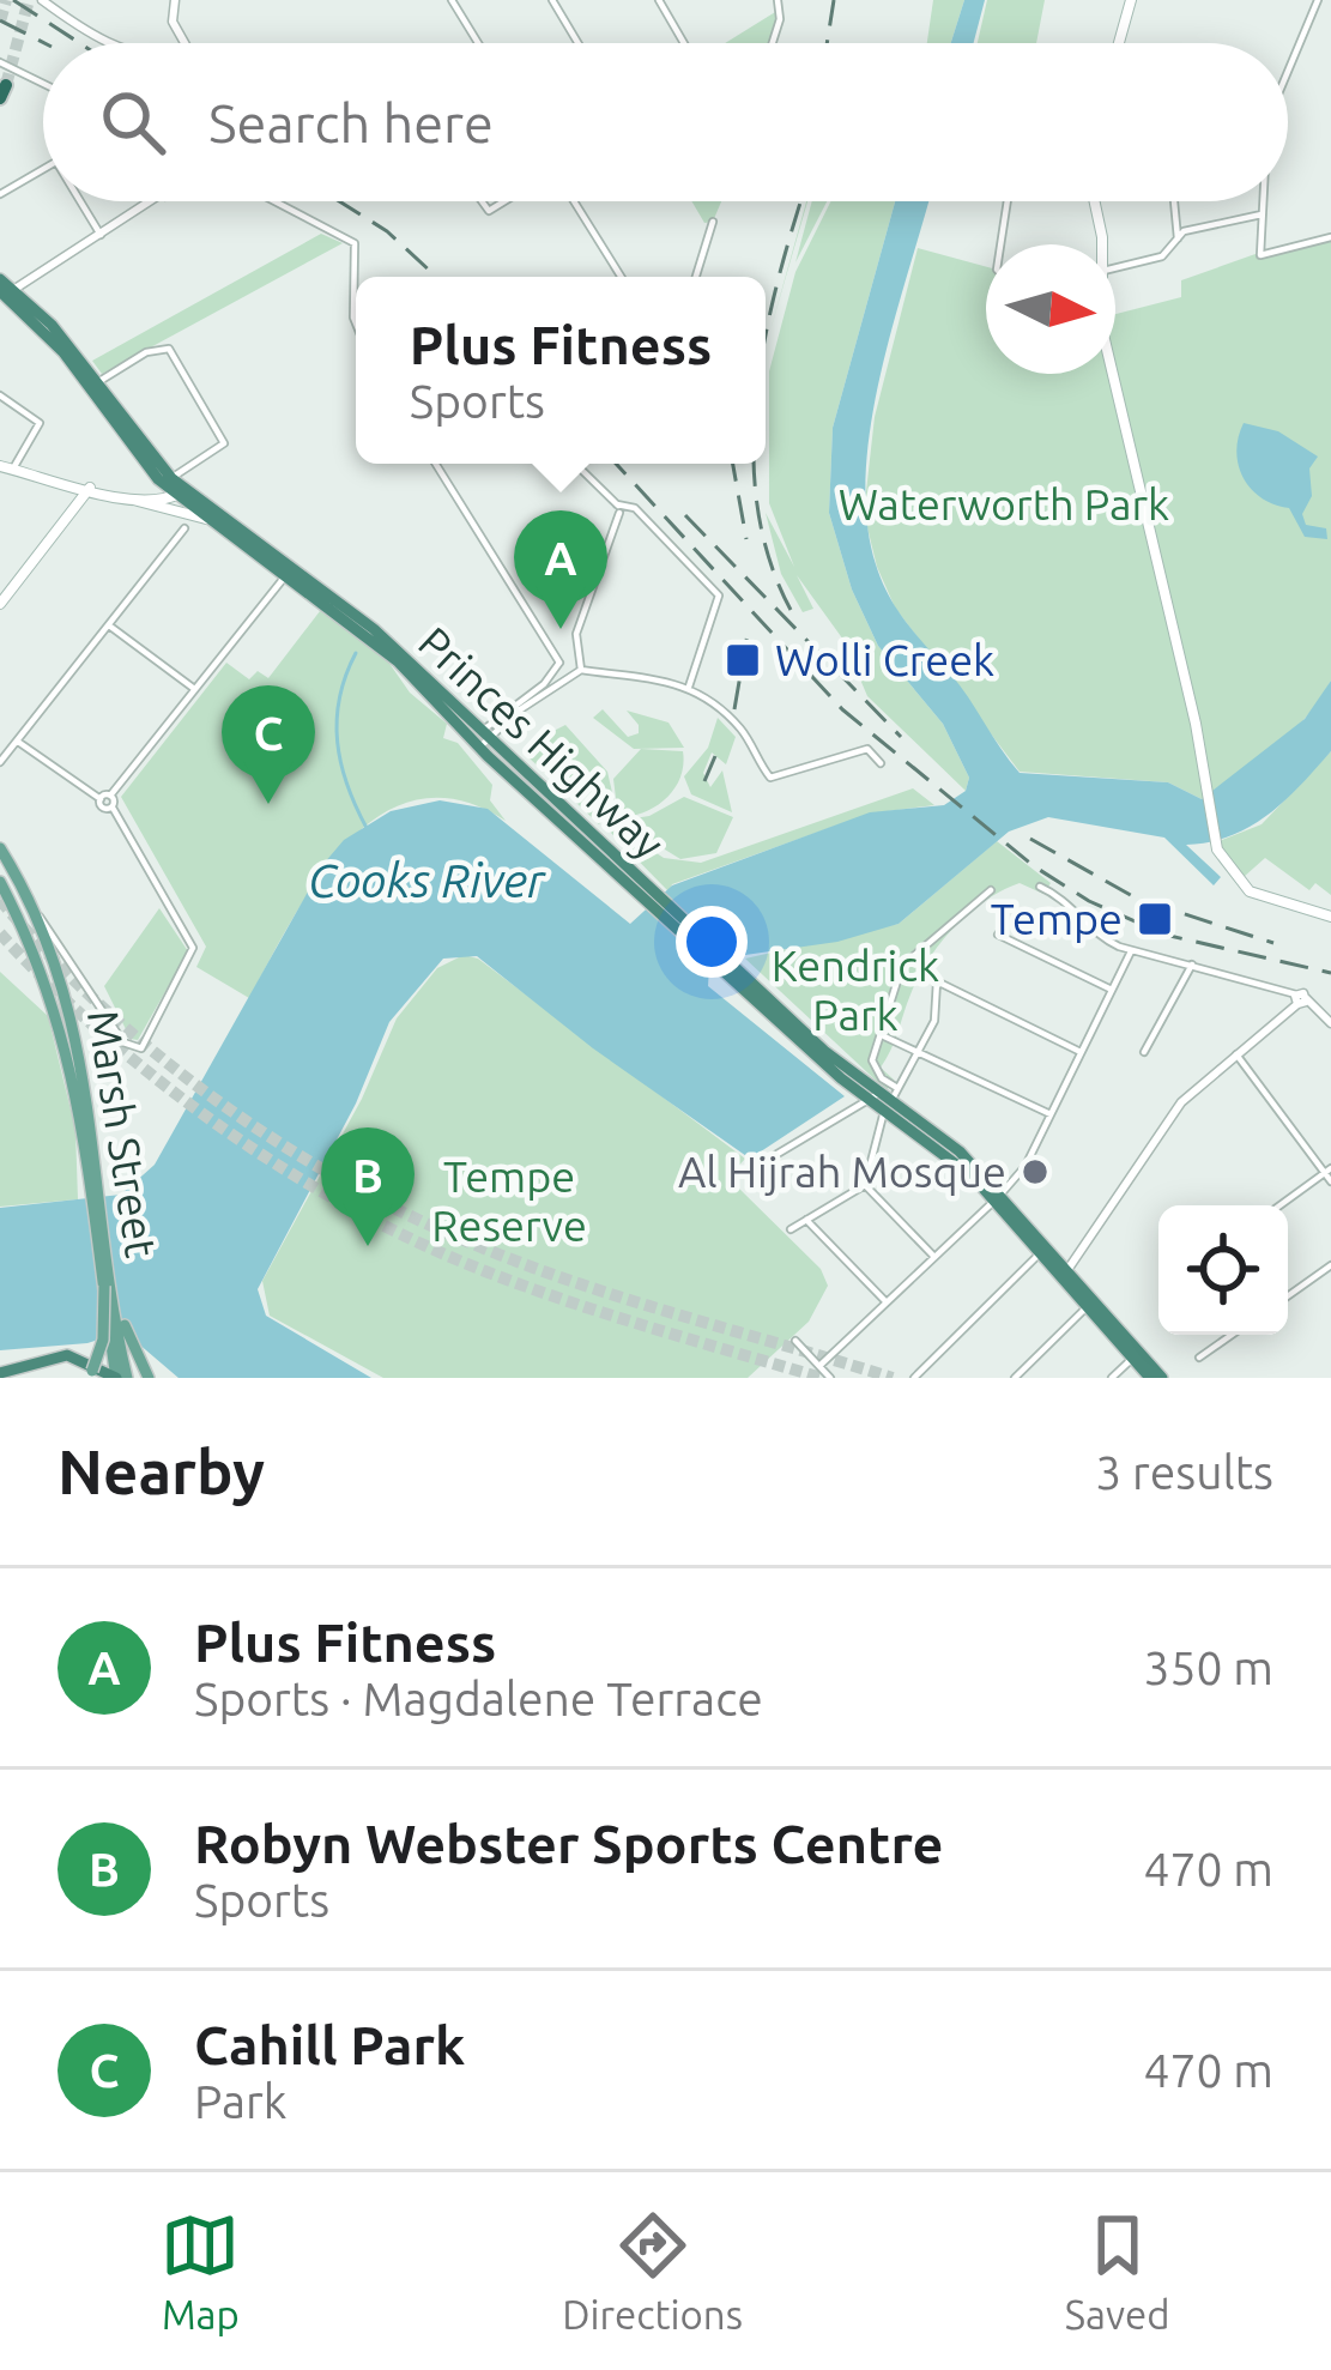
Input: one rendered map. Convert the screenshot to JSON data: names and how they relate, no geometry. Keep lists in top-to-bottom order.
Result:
{
  "streets": {
    "highway": ["Princes Highway"],
    "main road": ["Marsh Street"]
  },
  "water": ["Cooks River"],
  "parks": ["Waterworth Park", "Kendrick Park", "Tempe Reserve"],
  "places": {
    "transit": ["Wolli Creek", "Tempe"],
    "other": ["Al Hijrah Mosque"]
  },
  "north": "right",
  "page": {
    "search": "Search here",
    "popup": ["Plus Fitness", "Sports"],
    "pins": ["A", "C", "B"],
    "heading": ["Nearby", "3 results"],
    "list": [
      {
        "mark": "A",
        "name": "Plus Fitness",
        "note": "Sports · Magdalene Terrace",
        "value": "350 m"
      },
      {
        "mark": "B",
        "name": "Robyn Webster Sports Centre",
        "note": "Sports",
        "value": "470 m"
      },
      {
        "mark": "C",
        "name": "Cahill Park",
        "note": "Park",
        "value": "470 m"
      }
    ],
    "nav": ["Map", "Directions", "Saved"]
  }
}
